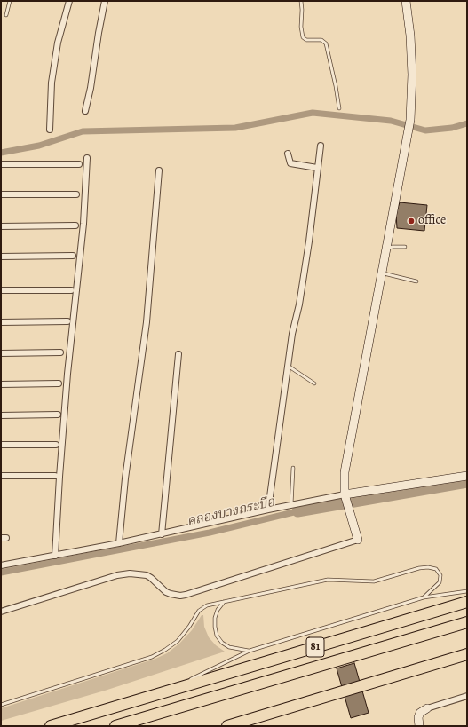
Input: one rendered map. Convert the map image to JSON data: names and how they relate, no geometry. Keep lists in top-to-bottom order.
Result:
{
  "streets": {
    "highway": ["81"]
  },
  "water": ["คลองบางกระบือ"],
  "places": ["office"]
}
